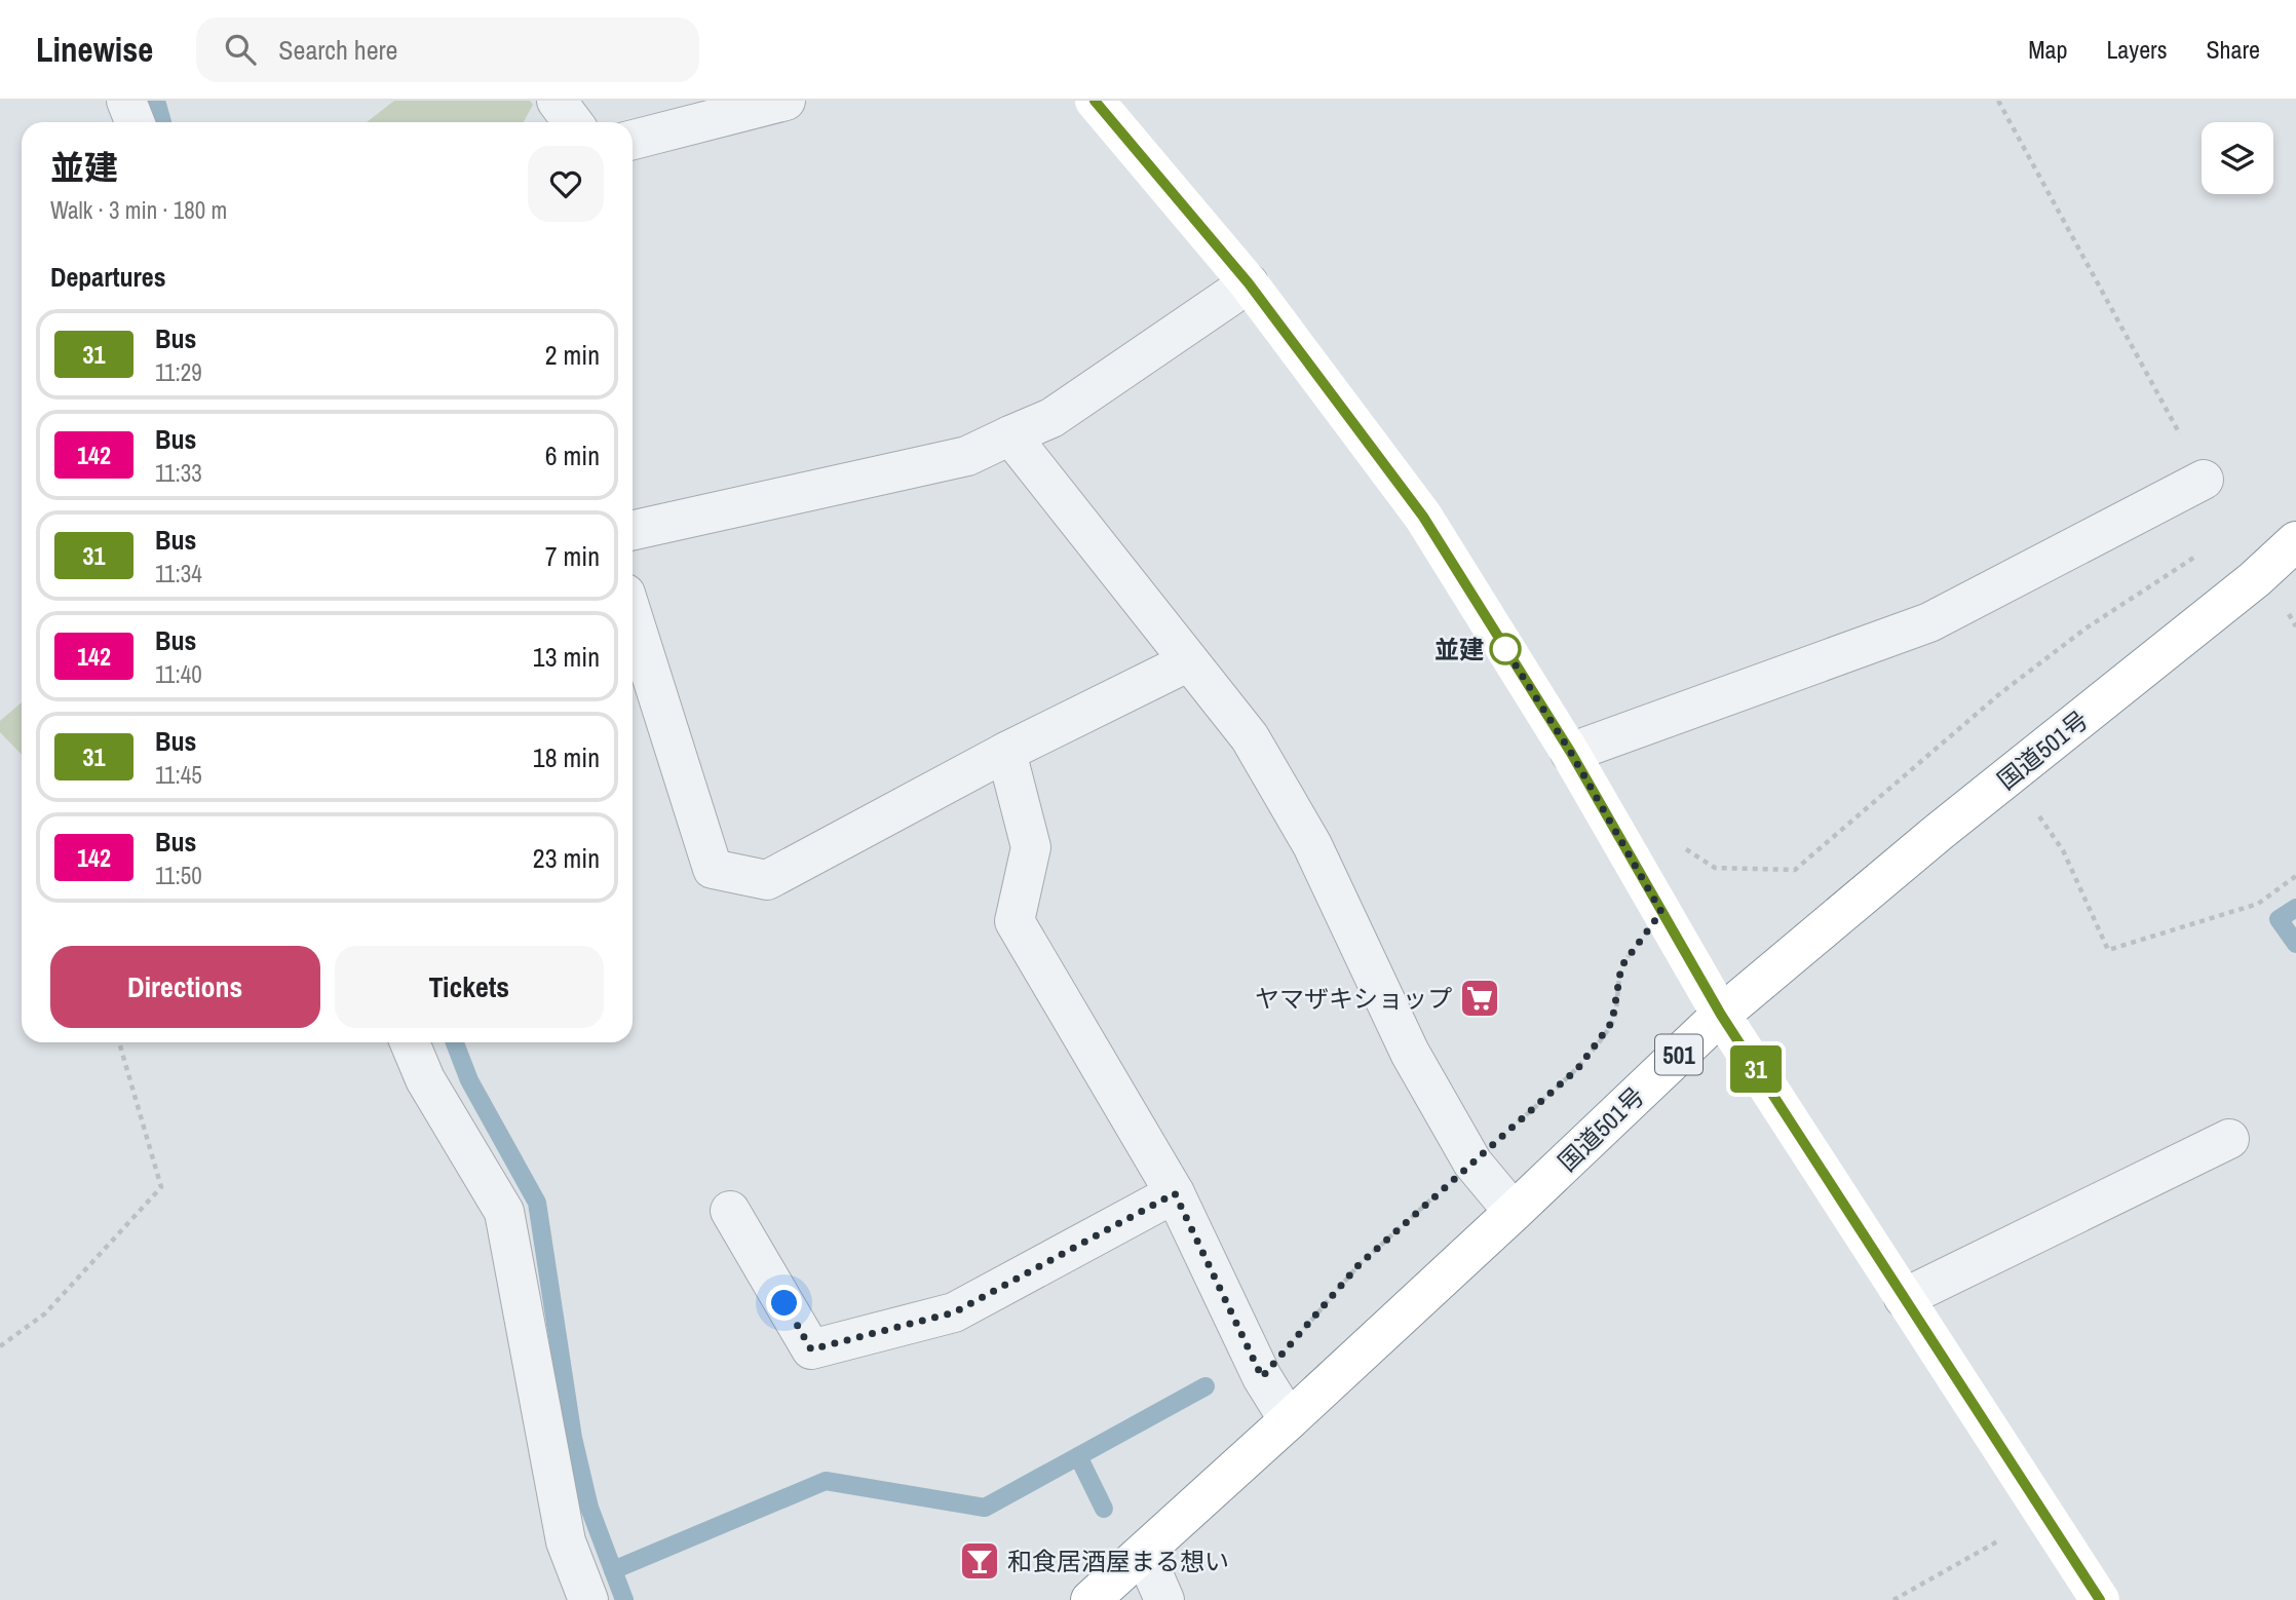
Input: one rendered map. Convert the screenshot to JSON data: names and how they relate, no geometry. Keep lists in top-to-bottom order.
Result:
{
  "streets": {
    "main road": ["国道501号", "501"]
  },
  "places": {
    "other": ["並建"],
    "supermarket": ["ヤマザキショップ"],
    "bar": ["和食居酒屋まる想い"]
  },
  "lines": ["bus line 31"],
  "page": {
    "header": "Linewise",
    "search": "Search here",
    "nav": ["Map", "Layers", "Share"],
    "on_map": "31",
    "heading": [
      ["並建", "Walk · 3 min · 180 m"],
      "Departures"
    ],
    "list": [
      {
        "mark": "31",
        "name": "Bus",
        "note": "11:29",
        "value": "2 min"
      },
      {
        "mark": "142",
        "name": "Bus",
        "note": "11:33",
        "value": "6 min"
      },
      {
        "mark": "31",
        "name": "Bus",
        "note": "11:34",
        "value": "7 min"
      },
      {
        "mark": "142",
        "name": "Bus",
        "note": "11:40",
        "value": "13 min"
      },
      {
        "mark": "31",
        "name": "Bus",
        "note": "11:45",
        "value": "18 min"
      },
      {
        "mark": "142",
        "name": "Bus",
        "note": "11:50",
        "value": "23 min"
      }
    ],
    "buttons": ["Directions", "Tickets"]
  }
}
